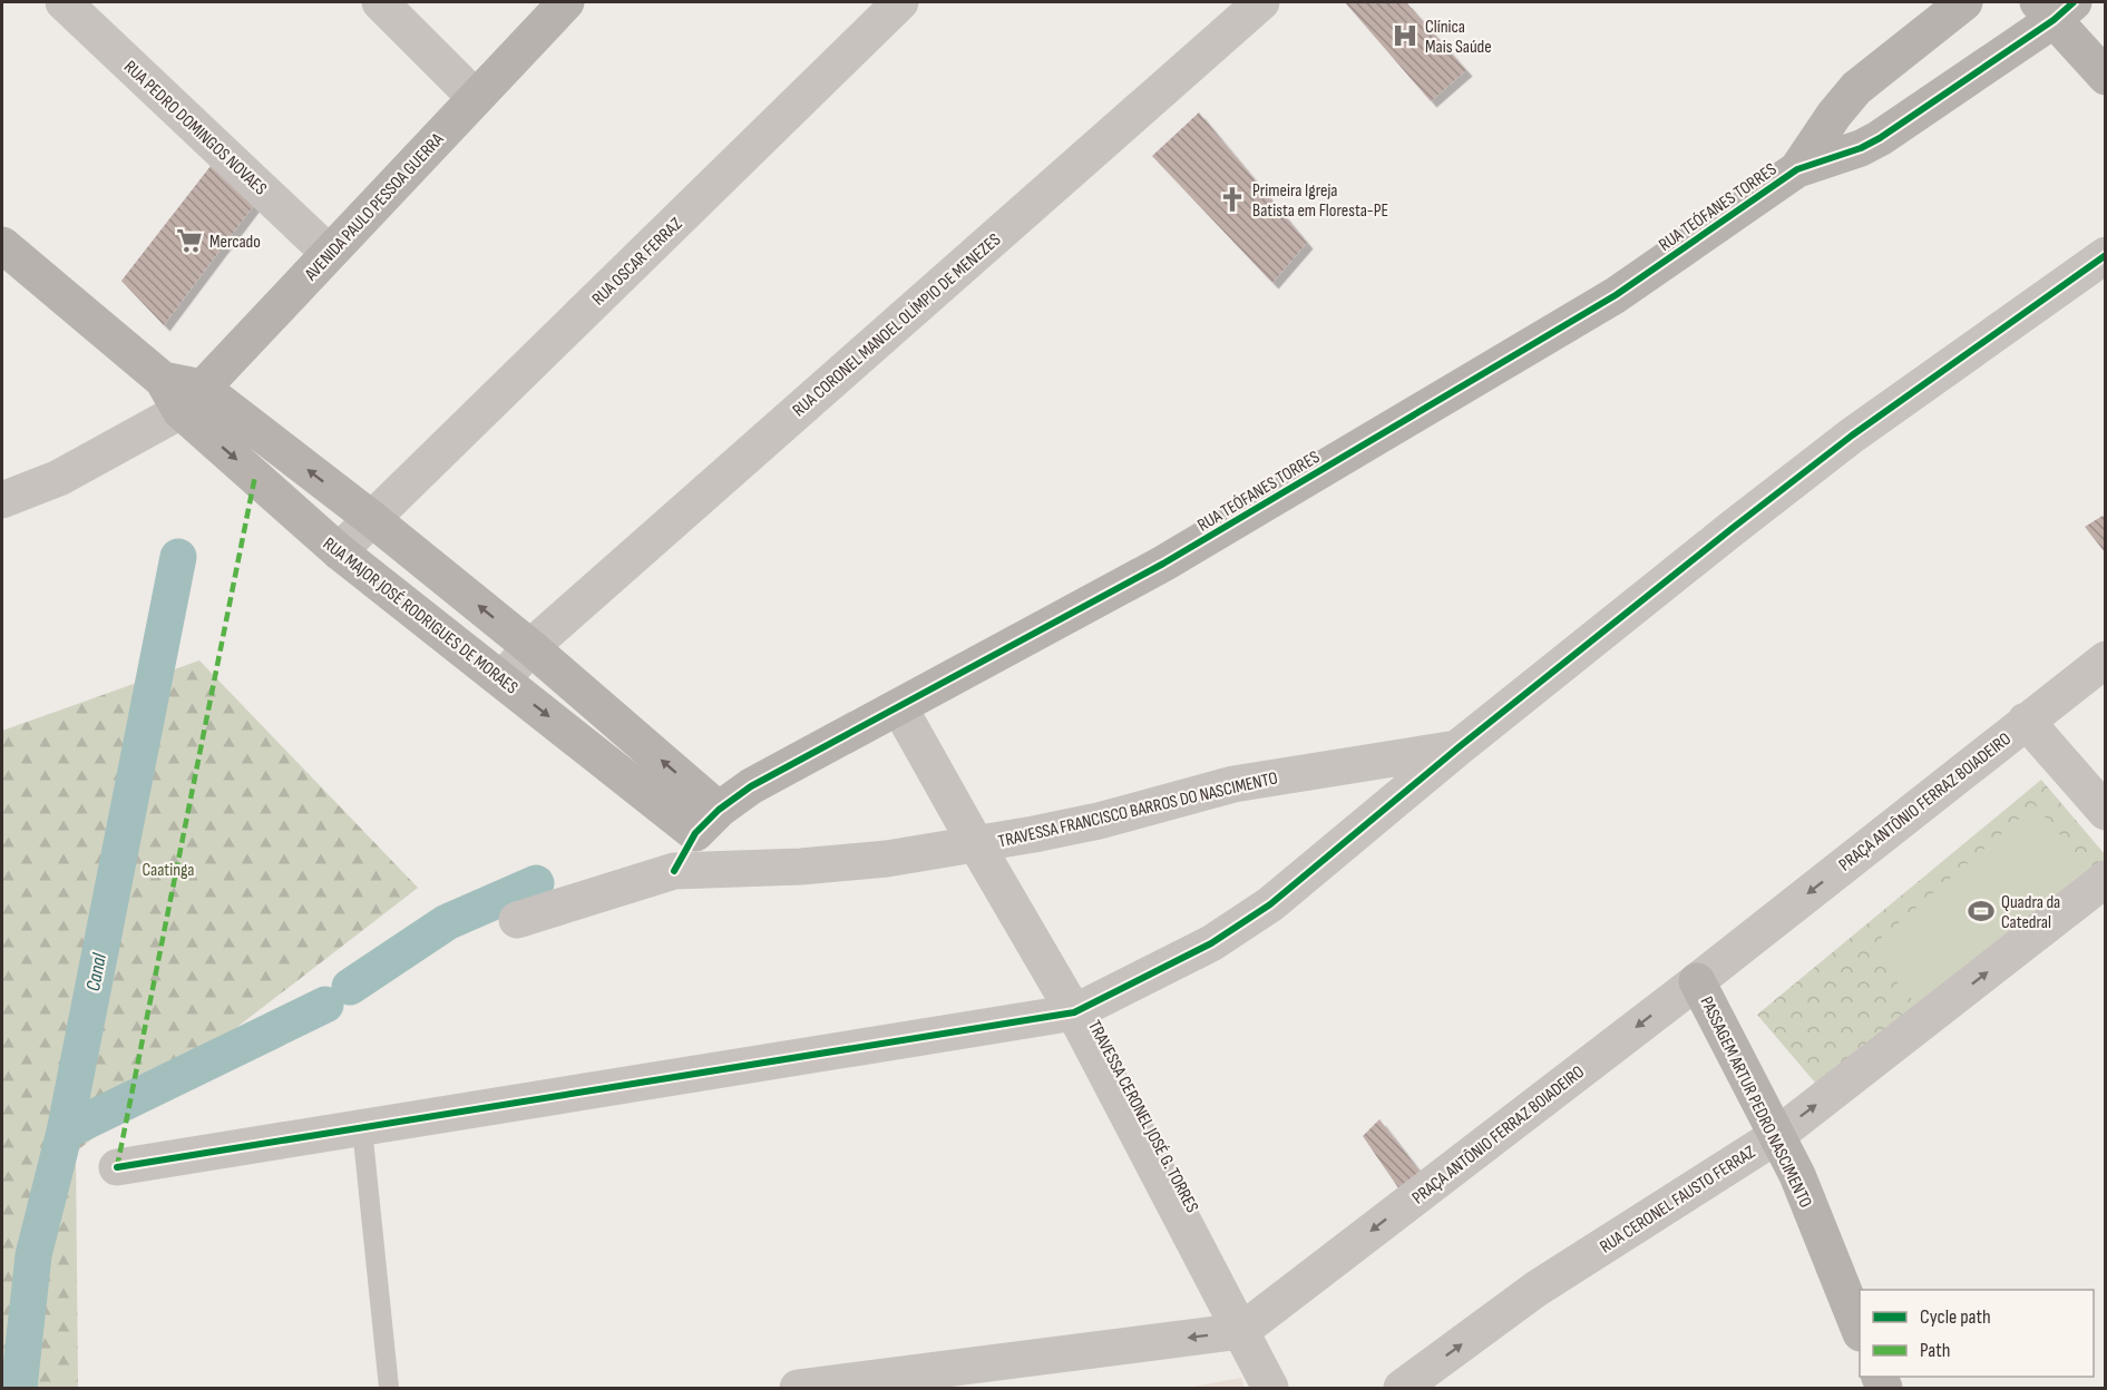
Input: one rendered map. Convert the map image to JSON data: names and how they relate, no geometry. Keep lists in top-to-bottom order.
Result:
{
  "streets": {
    "street": [
      "RUA PEDRO DOMINGOS NOVAES",
      "AVENIDA PAULO PESSOA GUERRA",
      "RUA TEÓFANES TORRES",
      "RUA OSCAR FERRAZ",
      "RUA CORONEL MANOEL OLÍMPIO DE MENEZES",
      "RUA MAJOR JOSÉ RODRIGUES DE MORAES",
      "PRAÇA ANTÔNIO FERRAZ BOIADEIRO",
      "TRAVESSA FRANCISCO BARROS DO NASCIMENTO",
      "PASSAGEM ARTUR PEDRO NASCIMENTO",
      "TRAVESSA CERONEL JOSÉ G. TORRES",
      "RUA CERONEL FAUSTO FERRAZ"
    ]
  },
  "crossings": [
    ["RUA PEDRO DOMINGOS NOVAES", "AVENIDA PAULO PESSOA GUERRA"],
    ["AVENIDA PAULO PESSOA GUERRA", "RUA MAJOR JOSÉ RODRIGUES DE MORAES"],
    ["RUA TEÓFANES TORRES", "RUA MAJOR JOSÉ RODRIGUES DE MORAES"],
    ["RUA TEÓFANES TORRES", "TRAVESSA CERONEL JOSÉ G. TORRES"],
    ["RUA OSCAR FERRAZ", "RUA MAJOR JOSÉ RODRIGUES DE MORAES"],
    ["RUA CORONEL MANOEL OLÍMPIO DE MENEZES", "RUA MAJOR JOSÉ RODRIGUES DE MORAES"],
    ["PRAÇA ANTÔNIO FERRAZ BOIADEIRO", "PASSAGEM ARTUR PEDRO NASCIMENTO"],
    ["PRAÇA ANTÔNIO FERRAZ BOIADEIRO", "TRAVESSA CERONEL JOSÉ G. TORRES"],
    ["TRAVESSA FRANCISCO BARROS DO NASCIMENTO", "TRAVESSA CERONEL JOSÉ G. TORRES"],
    ["PASSAGEM ARTUR PEDRO NASCIMENTO", "RUA CERONEL FAUSTO FERRAZ"]
  ],
  "one_way": ["PRAÇA ANTÔNIO FERRAZ BOIADEIRO", "RUA CERONEL FAUSTO FERRAZ"],
  "water": ["Canal"],
  "parks": ["Caatinga"],
  "places": {
    "hospital": ["Clínica Mais Saúde"],
    "church": ["Primeira Igreja Batista em Floresta-PE"],
    "supermarket": ["Mercado"],
    "sports": ["Quadra da Catedral"]
  },
  "legend": ["Cycle path", "Path"]
}
